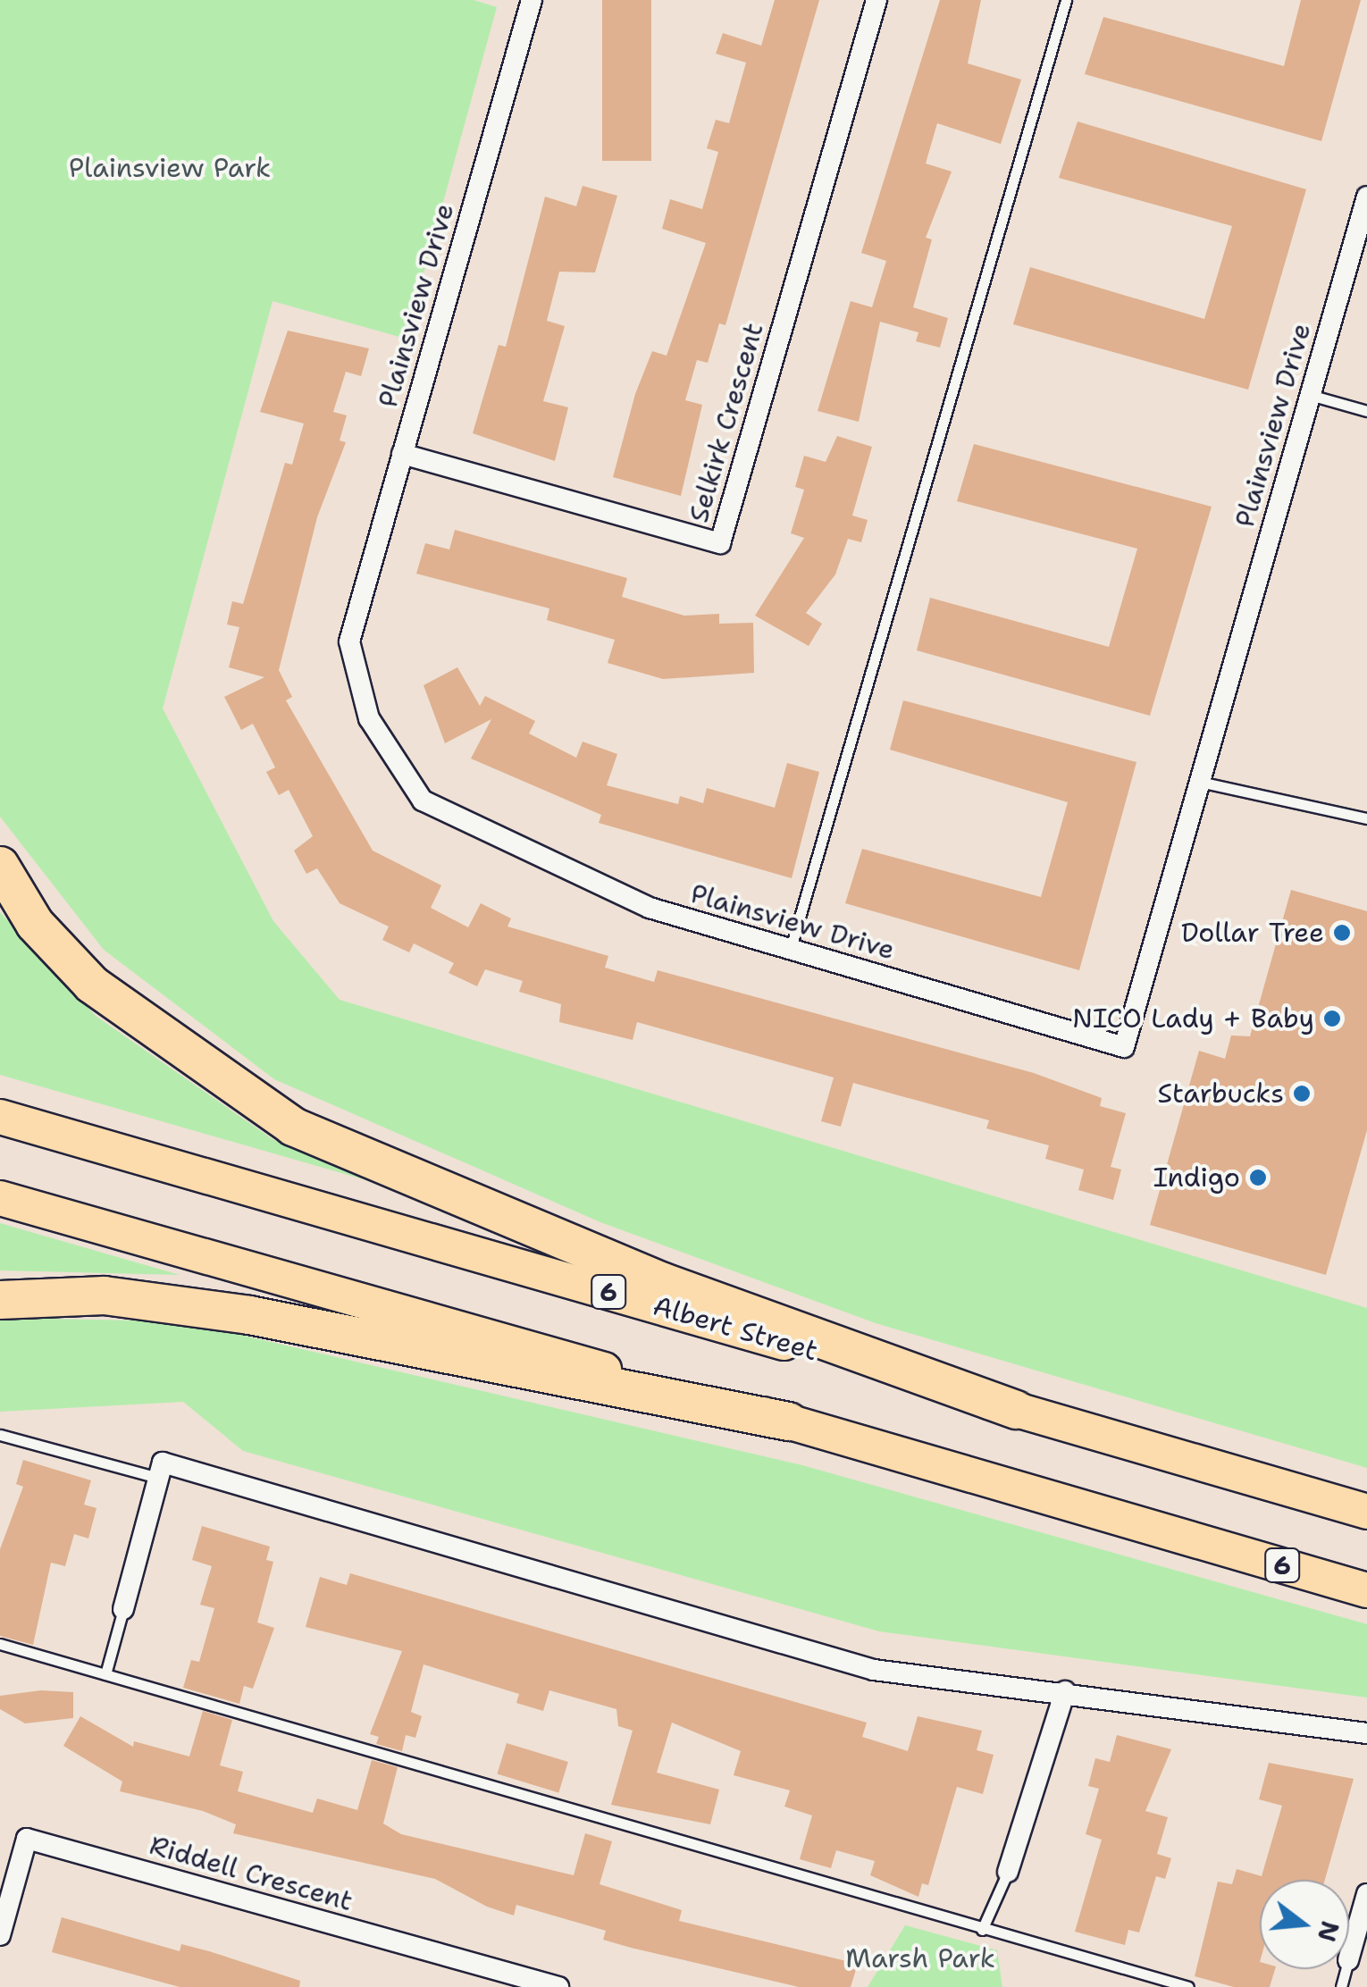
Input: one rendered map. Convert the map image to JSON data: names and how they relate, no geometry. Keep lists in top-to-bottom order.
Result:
{
  "streets": {
    "main road": ["6", "Albert Street"],
    "street": ["Plainsview Drive", "Selkirk Crescent", "Riddell Crescent"]
  },
  "crossings": [
    ["Plainsview Drive", "Selkirk Crescent"]
  ],
  "parks": ["Plainsview Park", "Marsh Park"],
  "places": [
    "Dollar Tree",
    "NICO Lady + Baby",
    "Starbucks",
    "Indigo"
  ],
  "north": "right"
}
